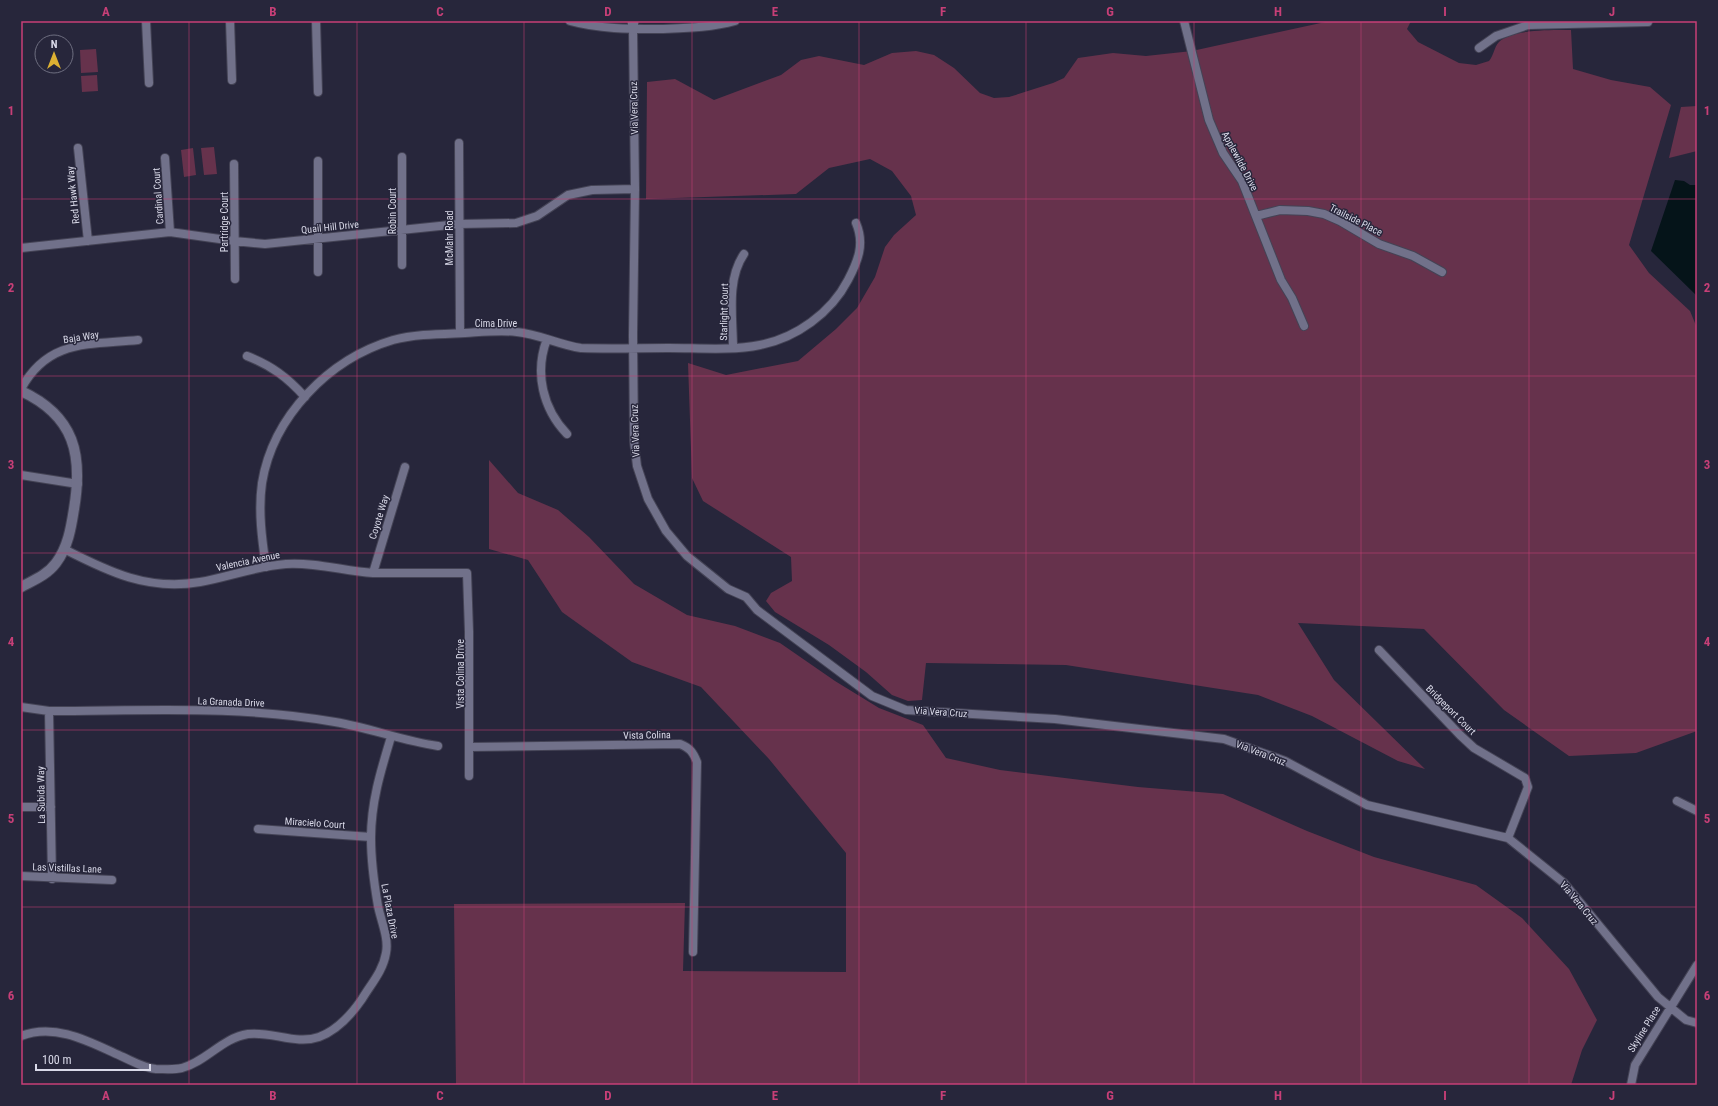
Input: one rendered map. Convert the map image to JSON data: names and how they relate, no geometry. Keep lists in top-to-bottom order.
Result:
{
  "streets": {
    "street": [
      "Via Vera Cruz",
      "Applewilde Drive",
      "Red Hawk Way",
      "Cardinal Court",
      "Robin Court",
      "Trailside Place",
      "Partridge Court",
      "Quail Hill Drive",
      "McMahr Road",
      "Starlight Court",
      "Cima Drive",
      "Baja Way",
      "Coyote Way",
      "Valencia Avenue",
      "Vista Colina Drive",
      "La Granada Drive",
      "Bridgeport Court",
      "Vista Colina",
      "La Subida Way",
      "Miracielo Court",
      "Las Vistillas Lane",
      "La Plaza Drive",
      "Skyline Place"
    ]
  },
  "crossings": [
    ["Via Vera Cruz", "Quail Hill Drive"],
    ["Via Vera Cruz", "Cima Drive"],
    ["Via Vera Cruz", "Bridgeport Court"],
    ["Via Vera Cruz", "Skyline Place"],
    ["Applewilde Drive", "Trailside Place"],
    ["Red Hawk Way", "Quail Hill Drive"],
    ["Cardinal Court", "Quail Hill Drive"],
    ["Robin Court", "Quail Hill Drive"],
    ["Partridge Court", "Quail Hill Drive"],
    ["Quail Hill Drive", "McMahr Road"],
    ["McMahr Road", "Cima Drive"],
    ["Starlight Court", "Cima Drive"],
    ["Cima Drive", "Valencia Avenue"],
    ["Coyote Way", "Valencia Avenue"],
    ["Valencia Avenue", "Vista Colina Drive"],
    ["Vista Colina Drive", "Vista Colina"],
    ["La Granada Drive", "La Subida Way"],
    ["La Granada Drive", "La Plaza Drive"],
    ["La Subida Way", "Las Vistillas Lane"],
    ["Miracielo Court", "La Plaza Drive"]
  ],
  "scale_bar": "100 m",
  "north": "top",
  "grid": {
    "columns": [
      "A",
      "B",
      "C",
      "D",
      "E",
      "F",
      "G",
      "H",
      "I",
      "J"
    ],
    "rows": [
      "1",
      "2",
      "3",
      "4",
      "5",
      "6"
    ]
  }
}
